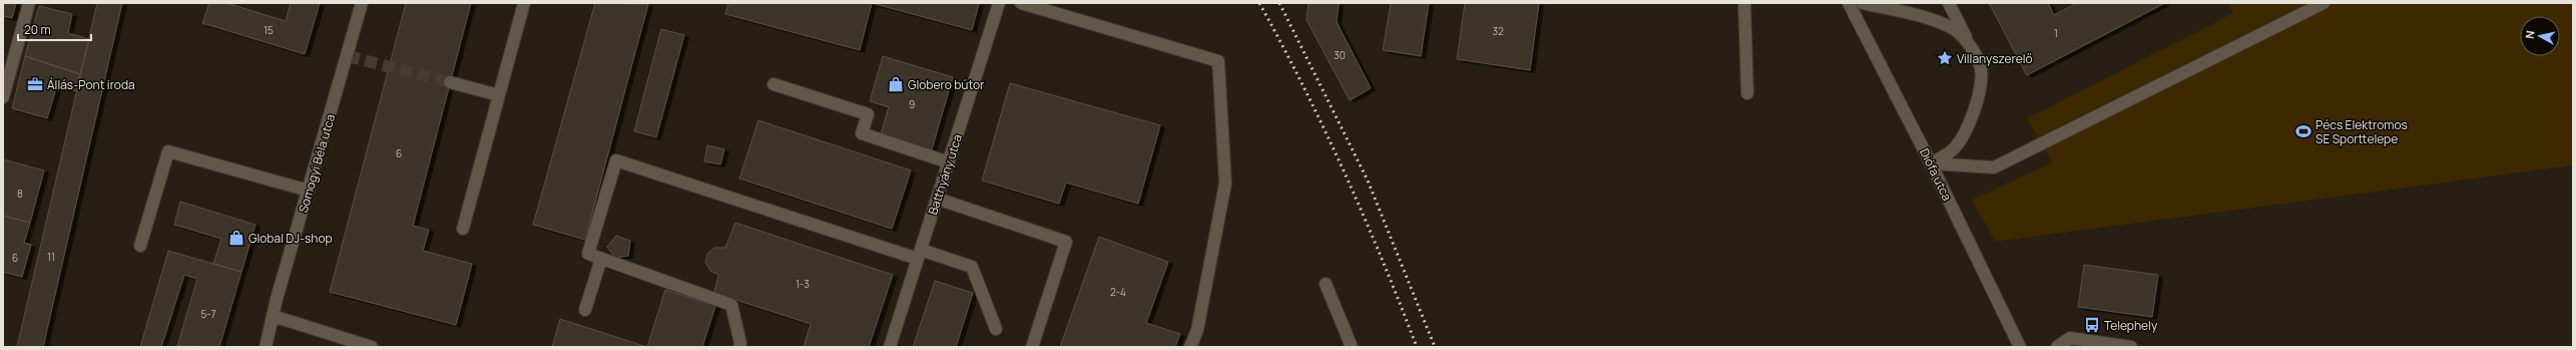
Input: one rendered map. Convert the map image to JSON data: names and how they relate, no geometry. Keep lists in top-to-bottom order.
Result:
{
  "streets": {
    "street": ["Somogyi Béla utca", "Batthyány utca", "Diófa utca"]
  },
  "places": {
    "place": ["Villanyszerelő"],
    "office": ["Állás-Pont iroda"],
    "shop": ["Globero bútor", "Global DJ-shop"],
    "sports": ["Pécs Elektromos SE Sporttelepe"],
    "bus stop": ["Telephely"]
  },
  "house_numbers": [
    "15",
    "32",
    "1",
    "30",
    "9",
    "6",
    "8",
    "11",
    "6",
    "1-3",
    "2-4",
    "5-7"
  ],
  "scale_bar": "20 m",
  "north": "left"
}
